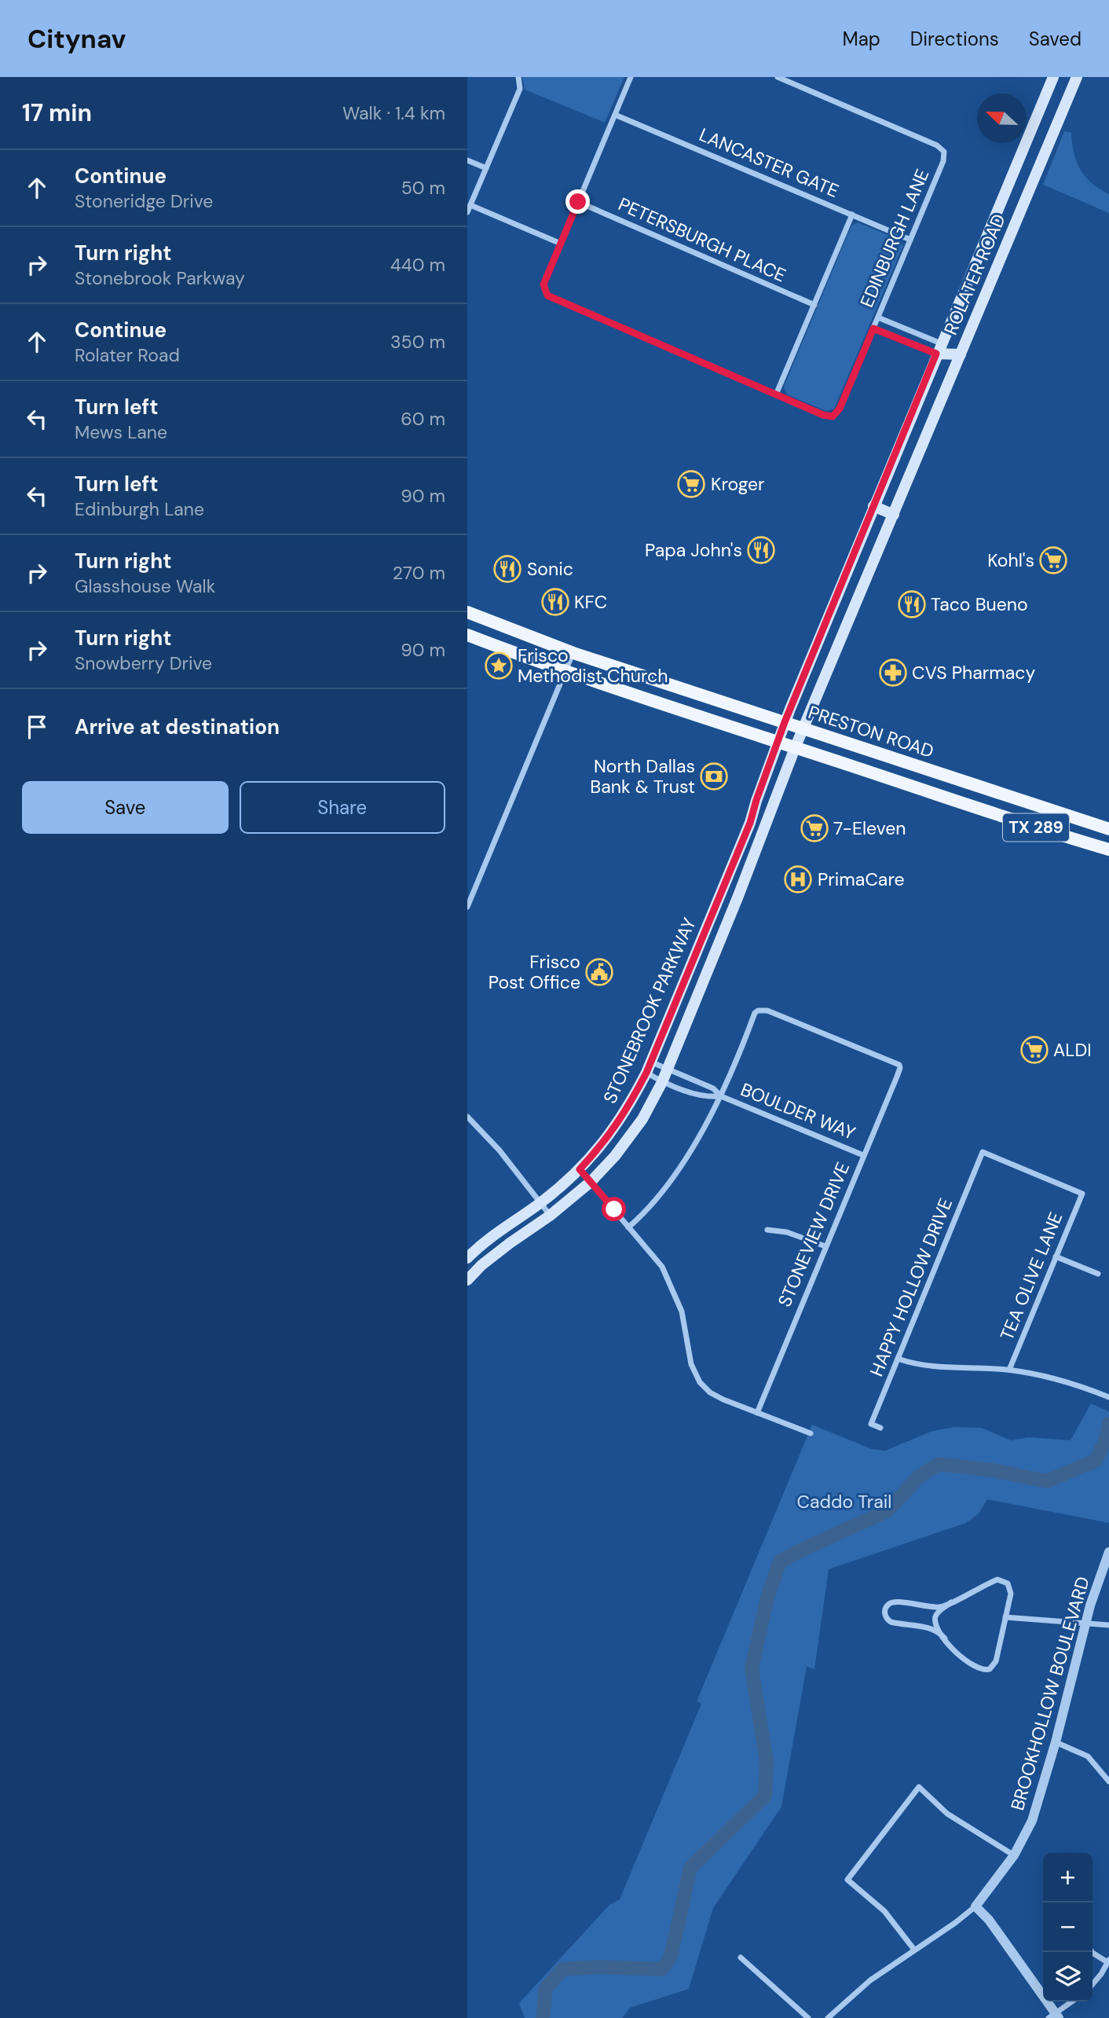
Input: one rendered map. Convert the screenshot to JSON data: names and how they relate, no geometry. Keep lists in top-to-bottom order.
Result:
{
  "streets": {
    "main road": [
      "ROLATER ROAD",
      "PRESTON ROAD",
      "TX 289",
      "STONEBROOK PARKWAY"
    ],
    "street": [
      "LANCASTER GATE",
      "EDINBURGH LANE",
      "PETERSBURGH PLACE",
      "BOULDER WAY",
      "STONEVIEW DRIVE",
      "TEA OLIVE LANE",
      "HAPPY HOLLOW DRIVE",
      "BROOKHOLLOW BOULEVARD"
    ]
  },
  "crossings": [
    ["LANCASTER GATE", "EDINBURGH LANE"],
    ["ROLATER ROAD", "PRESTON ROAD"],
    ["ROLATER ROAD", "STONEBROOK PARKWAY"],
    ["PRESTON ROAD", "STONEBROOK PARKWAY"],
    ["TX 289", "STONEBROOK PARKWAY"],
    ["STONEBROOK PARKWAY", "BOULDER WAY"],
    ["BOULDER WAY", "STONEVIEW DRIVE"],
    ["TEA OLIVE LANE", "HAPPY HOLLOW DRIVE"]
  ],
  "parks": ["Caddo Trail"],
  "places": {
    "supermarket": [
      "Kroger",
      "Kohl's",
      "7-Eleven",
      "ALDI"
    ],
    "restaurant": [
      "Papa John's",
      "Sonic",
      "KFC",
      "Taco Bueno"
    ],
    "place": ["Frisco Methodist Church"],
    "pharmacy": ["CVS Pharmacy"],
    "bank": ["North Dallas Bank & Trust"],
    "hospital": ["PrimaCare"],
    "public building": ["Frisco Post Office"]
  },
  "north": "left",
  "page": {
    "header": "Citynav",
    "nav": ["Map", "Directions", "Saved"],
    "heading": ["17 min", "Walk · 1.4 km"],
    "list": [
      ["Continue", "Stoneridge Drive", "50 m"],
      ["Turn right", "Stonebrook Parkway", "440 m"],
      ["Continue", "Rolater Road", "350 m"],
      ["Turn left", "Mews Lane", "60 m"],
      ["Turn left", "Edinburgh Lane", "90 m"],
      ["Turn right", "Glasshouse Walk", "270 m"],
      ["Turn right", "Snowberry Drive", "90 m"],
      "Arrive at destination"
    ],
    "buttons": ["Save", "Share"],
    "map_buttons": ["+", "−"]
  }
}
